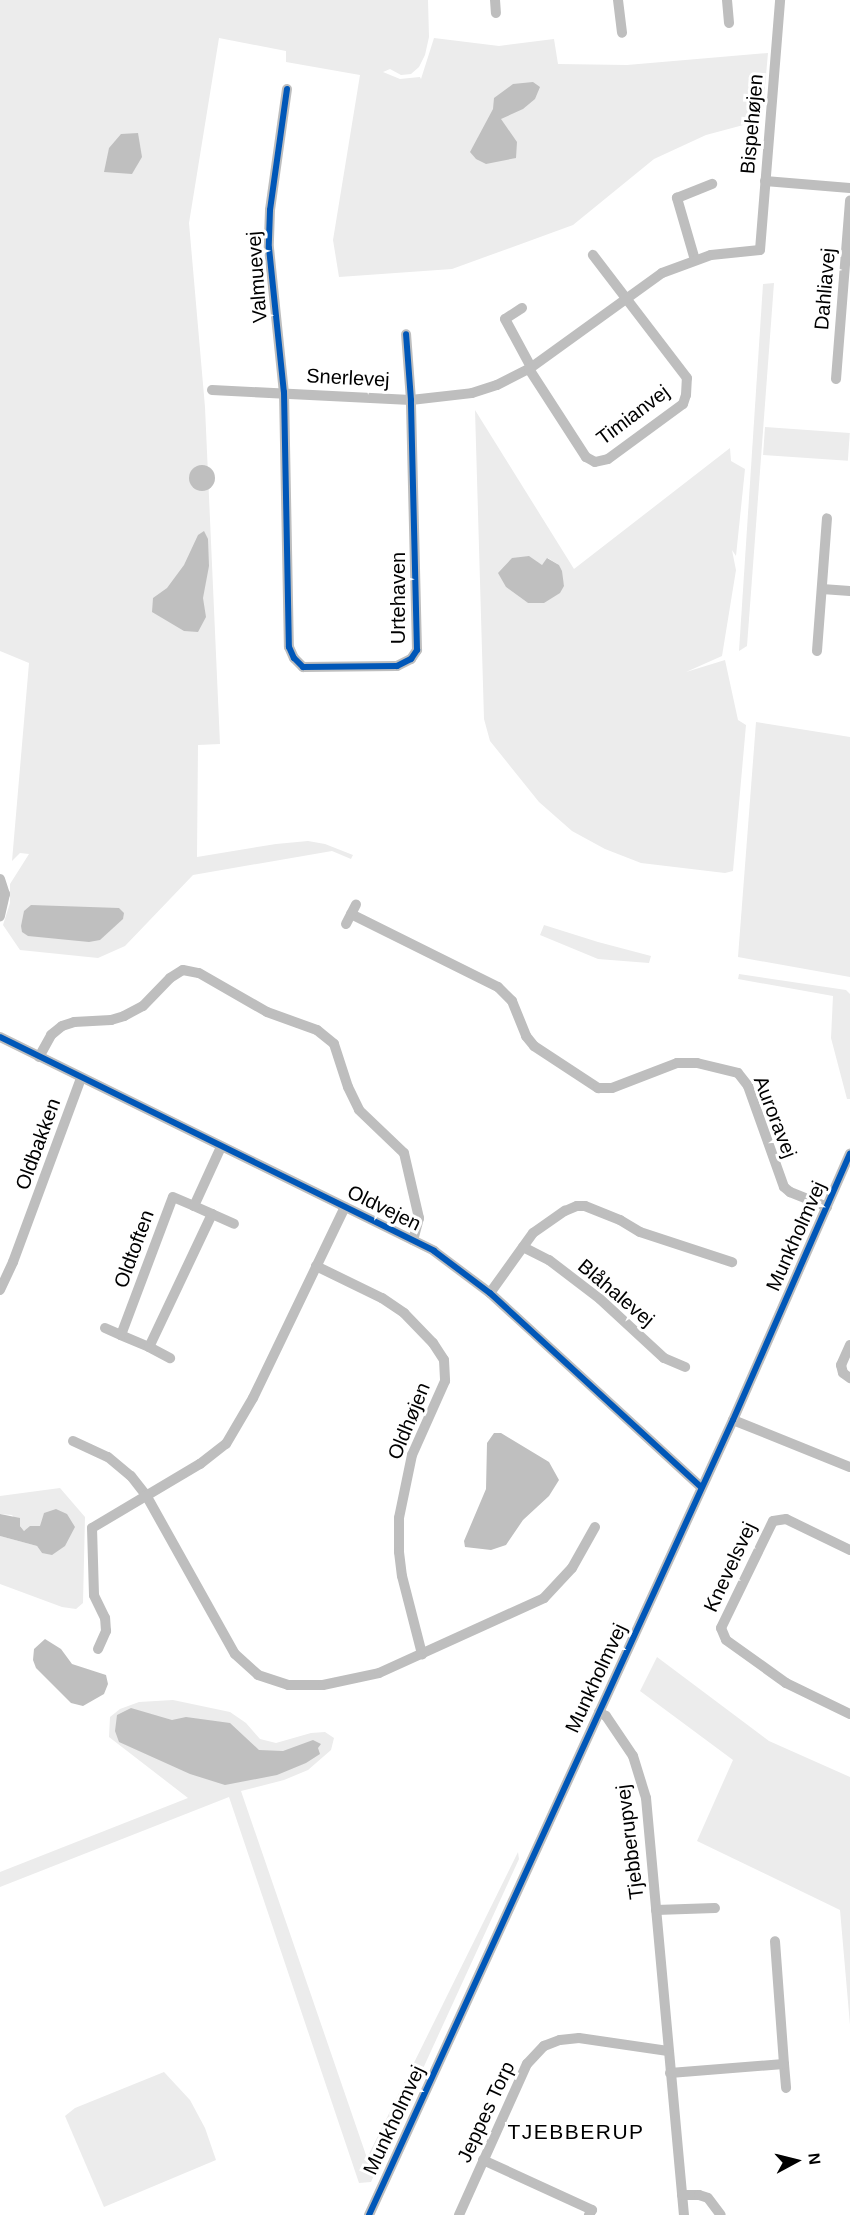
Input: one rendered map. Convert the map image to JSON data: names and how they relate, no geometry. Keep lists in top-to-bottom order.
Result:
{
  "streets": {
    "street": [
      "Bispehøjen",
      "Valmuevej",
      "Dahliavej",
      "Snerlevej",
      "Timianvej",
      "Urtehaven",
      "Auroravej",
      "Oldbakken",
      "Oldvejen",
      "Munkholmvej",
      "Oldtoften",
      "Blåhalevej",
      "Oldhøjen",
      "Knevelsvej",
      "Tjebberupvej",
      "Jeppes Torp"
    ]
  },
  "crossings": [
    ["Bispehøjen", "Snerlevej"],
    ["Valmuevej", "Snerlevej"],
    ["Valmuevej", "Urtehaven"],
    ["Snerlevej", "Timianvej"],
    ["Snerlevej", "Urtehaven"],
    ["Auroravej", "Munkholmvej"],
    ["Oldbakken", "Oldvejen"],
    ["Oldvejen", "Munkholmvej"],
    ["Munkholmvej", "Tjebberupvej"],
    ["Tjebberupvej", "Jeppes Torp"]
  ],
  "districts": ["TJEBBERUP"],
  "north": "right"
}
